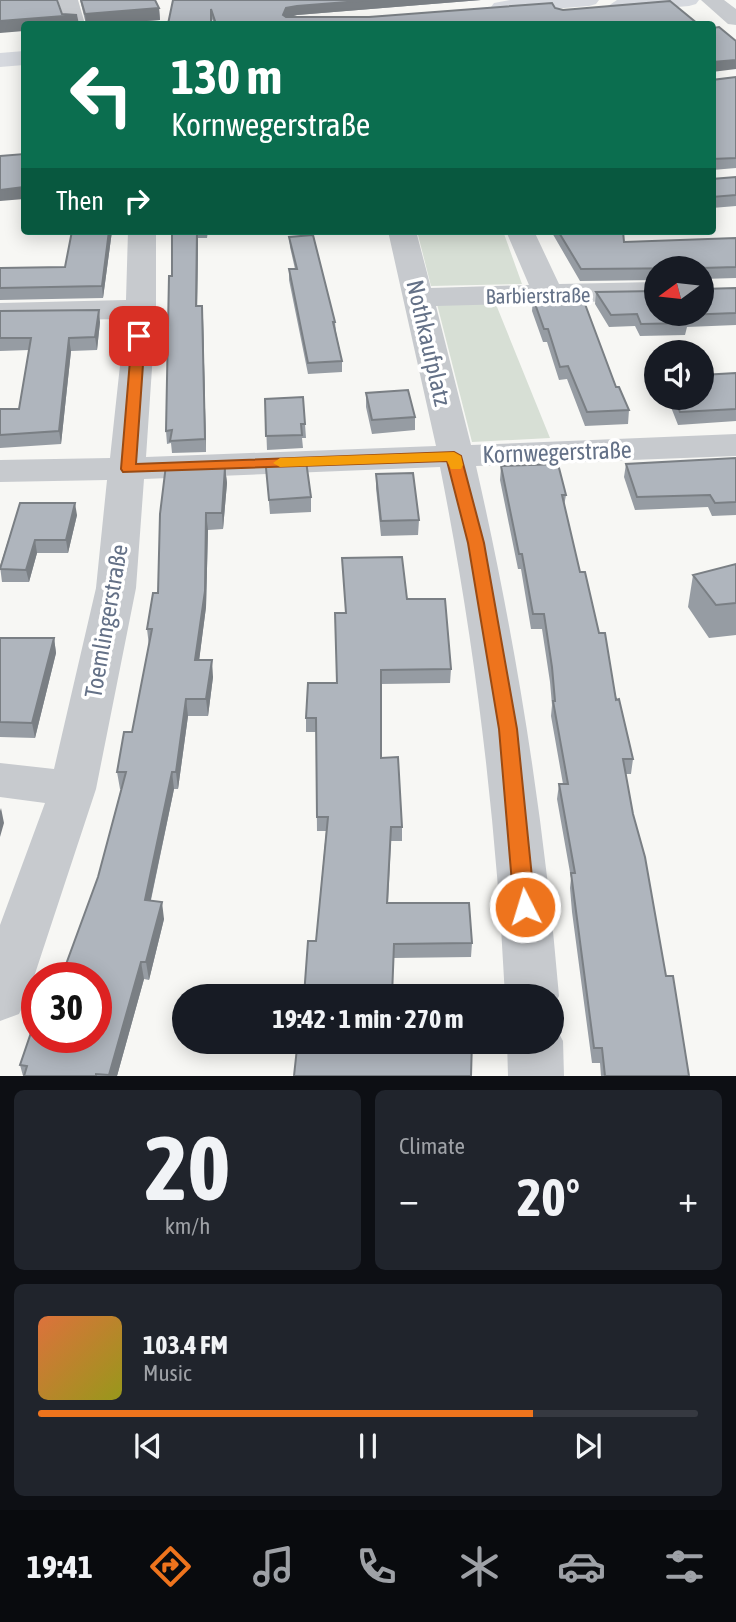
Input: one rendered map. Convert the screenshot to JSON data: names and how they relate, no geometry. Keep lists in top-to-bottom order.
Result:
{
  "streets": {
    "street": [
      "Barbierstraße",
      "Nothkaufplatz",
      "Kornwegerstraße",
      "Toemlingerstraße"
    ]
  },
  "crossings": [
    ["Barbierstraße", "Nothkaufplatz"],
    ["Nothkaufplatz", "Kornwegerstraße"],
    ["Kornwegerstraße", "Toemlingerstraße"]
  ],
  "north": "left",
  "page": {
    "turn": ["130 m", "Kornwegerstraße"],
    "then": "Then",
    "limit": "30",
    "trip": "19:42 · 1 min · 270 m",
    "tile": [
      ["20", "km/h"],
      "Climate"
    ],
    "heat": ["−", "20°", "+"],
    "song": ["103.4 FM", "Music"],
    "tabs": "19:41"
  }
}
